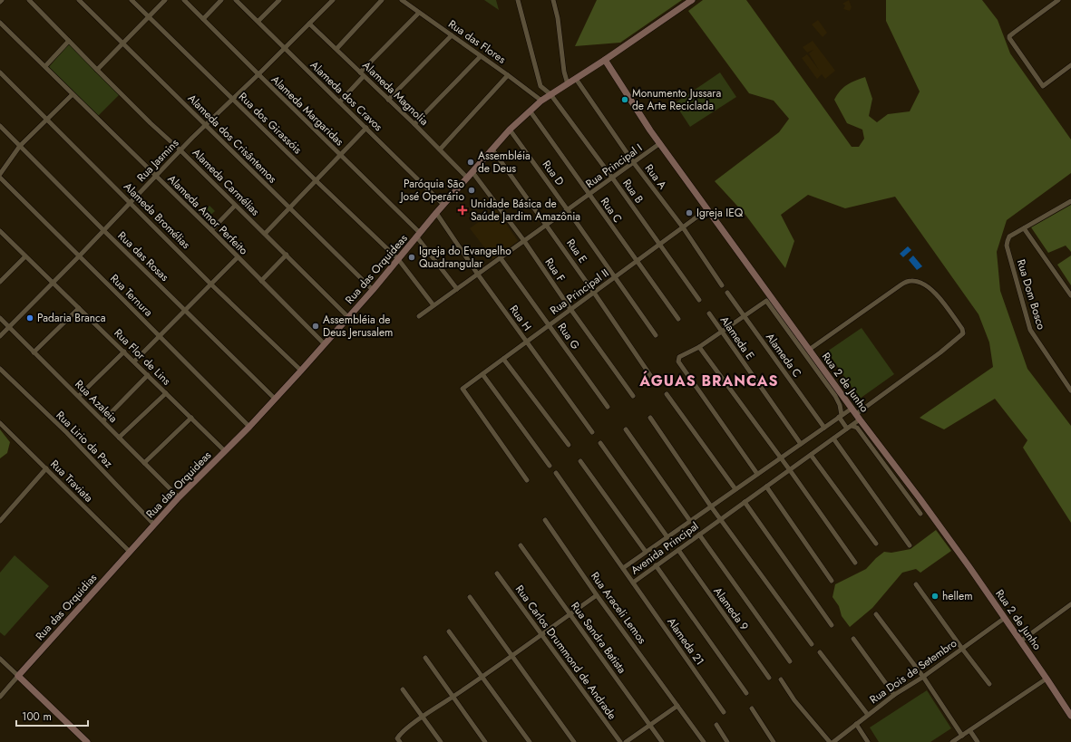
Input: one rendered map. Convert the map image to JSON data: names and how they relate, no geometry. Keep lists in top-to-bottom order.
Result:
{
  "streets": {
    "street": [
      "Rua das Flores",
      "Alameda Magnolia",
      "Alameda dos Cravos",
      "Alameda Margaridas",
      "Rua dos Girassóis",
      "Alameda dos Crisântemos",
      "Rua Jasmins",
      "Rua Principal I",
      "Rua D",
      "Rua A",
      "Alameda Carmélias",
      "Rua B",
      "Rua C",
      "Alameda Amor Perfeito",
      "Alameda Bromélias",
      "Rua E",
      "Rua das Rosas",
      "Rua das Orquideas",
      "Rua F",
      "Rua Principal II",
      "Rua Dom Bosco",
      "Rua Ternura",
      "Rua H",
      "Rua G",
      "Alameda E",
      "Alameda C",
      "Rua Flor de Lins",
      "Rua 2 de Junho",
      "Rua Azaleia",
      "Rua Lirio da Paz",
      "Rua Traviata",
      "Avenida Principal",
      "Rua das Orquidias",
      "Rua Araceli Lemos",
      "Alameda 9",
      "Rua Sandra Batista",
      "Alameda 21",
      "Rua Carlos Drummond de Andrade",
      "Rua Dois de Setembro"
    ]
  },
  "crossings": [
    ["Rua das Flores", "Rua das Orquideas"],
    ["Alameda Magnolia", "Rua Jasmins"],
    ["Alameda Magnolia", "Rua das Orquideas"],
    ["Alameda dos Cravos", "Rua Jasmins"],
    ["Alameda dos Cravos", "Rua das Orquideas"],
    ["Alameda Margaridas", "Rua Jasmins"],
    ["Alameda Margaridas", "Rua Principal I"],
    ["Alameda Margaridas", "Rua das Orquideas"],
    ["Rua dos Girassóis", "Rua Jasmins"],
    ["Rua dos Girassóis", "Rua Principal I"],
    ["Rua dos Girassóis", "Rua das Orquideas"],
    ["Alameda dos Crisântemos", "Rua Jasmins"],
    ["Alameda dos Crisântemos", "Rua das Orquideas"],
    ["Rua Jasmins", "Alameda Carmélias"],
    ["Rua Jasmins", "Alameda Amor Perfeito"],
    ["Rua Jasmins", "Alameda Bromélias"],
    ["Rua Jasmins", "Rua das Rosas"],
    ["Rua Jasmins", "Rua Ternura"],
    ["Rua Jasmins", "Rua Flor de Lins"],
    ["Rua Jasmins", "Rua Azaleia"],
    ["Rua Principal I", "Rua D"],
    ["Rua Principal I", "Rua A"],
    ["Rua Principal I", "Rua B"],
    ["Rua Principal I", "Rua C"],
    ["Rua Principal I", "Rua E"],
    ["Rua Principal I", "Rua F"],
    ["Rua Principal I", "Rua H"],
    ["Rua Principal I", "Rua G"],
    ["Rua Principal I", "Rua 2 de Junho"],
    ["Rua D", "Rua das Orquideas"],
    ["Rua D", "Rua Principal II"],
    ["Rua A", "Rua das Orquideas"],
    ["Rua A", "Rua Principal II"],
    ["Alameda Carmélias", "Rua das Orquideas"],
    ["Rua B", "Rua das Orquideas"],
    ["Rua B", "Rua Principal II"],
    ["Rua C", "Rua das Orquideas"],
    ["Rua C", "Rua Principal II"],
    ["Alameda Amor Perfeito", "Rua das Orquideas"],
    ["Alameda Bromélias", "Rua das Orquideas"],
    ["Rua E", "Rua das Orquideas"],
    ["Rua E", "Rua Principal II"],
    ["Rua das Rosas", "Rua das Orquideas"],
    ["Rua das Orquideas", "Rua F"],
    ["Rua das Orquideas", "Rua Ternura"],
    ["Rua das Orquideas", "Rua H"],
    ["Rua das Orquideas", "Rua Flor de Lins"],
    ["Rua das Orquideas", "Rua 2 de Junho"],
    ["Rua das Orquideas", "Rua Azaleia"],
    ["Rua das Orquideas", "Rua Lirio da Paz"],
    ["Rua das Orquideas", "Rua Traviata"],
    ["Rua das Orquideas", "Rua das Orquidias"],
    ["Rua F", "Rua Principal II"],
    ["Rua Principal II", "Rua H"],
    ["Rua Principal II", "Rua G"],
    ["Rua Principal II", "Rua 2 de Junho"],
    ["Alameda E", "Avenida Principal"],
    ["Alameda C", "Avenida Principal"],
    ["Rua 2 de Junho", "Avenida Principal"],
    ["Rua 2 de Junho", "Rua Dois de Setembro"],
    ["Rua Traviata", "Rua das Orquidias"],
    ["Avenida Principal", "Alameda 9"],
    ["Avenida Principal", "Alameda 21"]
  ],
  "districts": ["ÁGUAS BRANCAS"],
  "places": {
    "other": [
      "Monumento Jussara de Arte Reciclada",
      "Assembléia de Deus",
      "Paróquia São José Operário",
      "Igreja IEQ",
      "Igreja do Evangelho Quadrangular",
      "Padaria Branca",
      "Assembléia de Deus Jerusalem",
      "hellem"
    ],
    "health": ["Unidade Básica de Saúde Jardim Amazônia"]
  },
  "scale_bar": "100 m"
}
